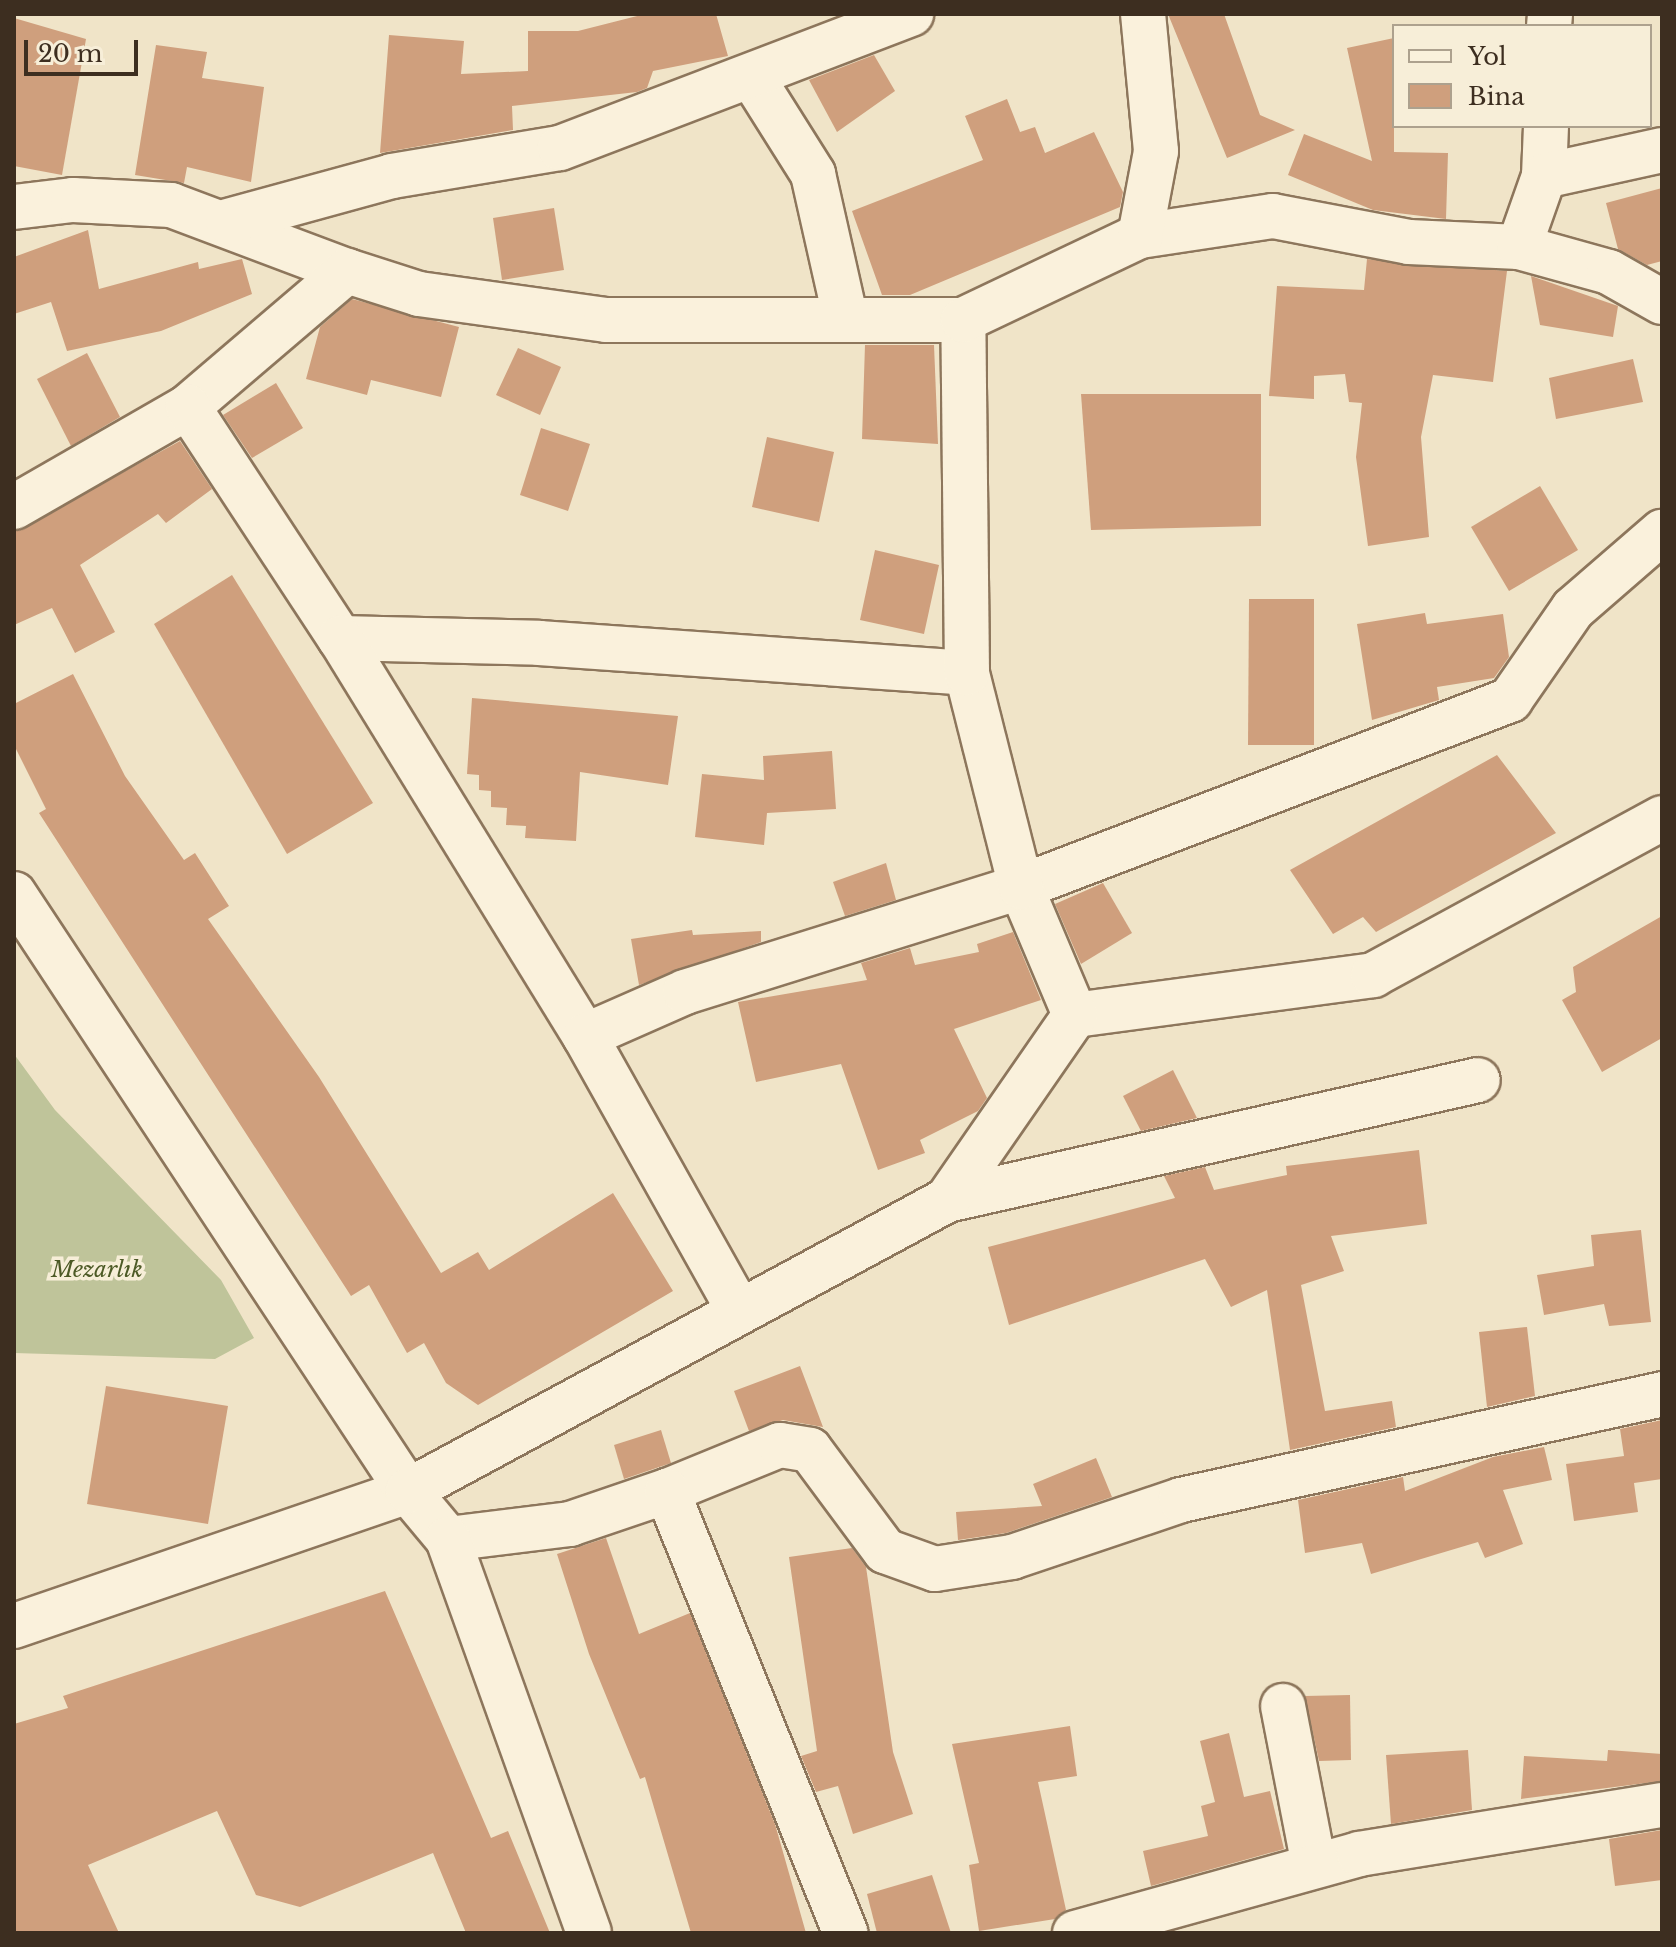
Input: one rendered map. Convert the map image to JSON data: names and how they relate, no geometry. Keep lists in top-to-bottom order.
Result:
{
  "parks": ["Mezarlık"],
  "legend": ["Yol", "Bina"],
  "scale_bar": "20 m"
}
